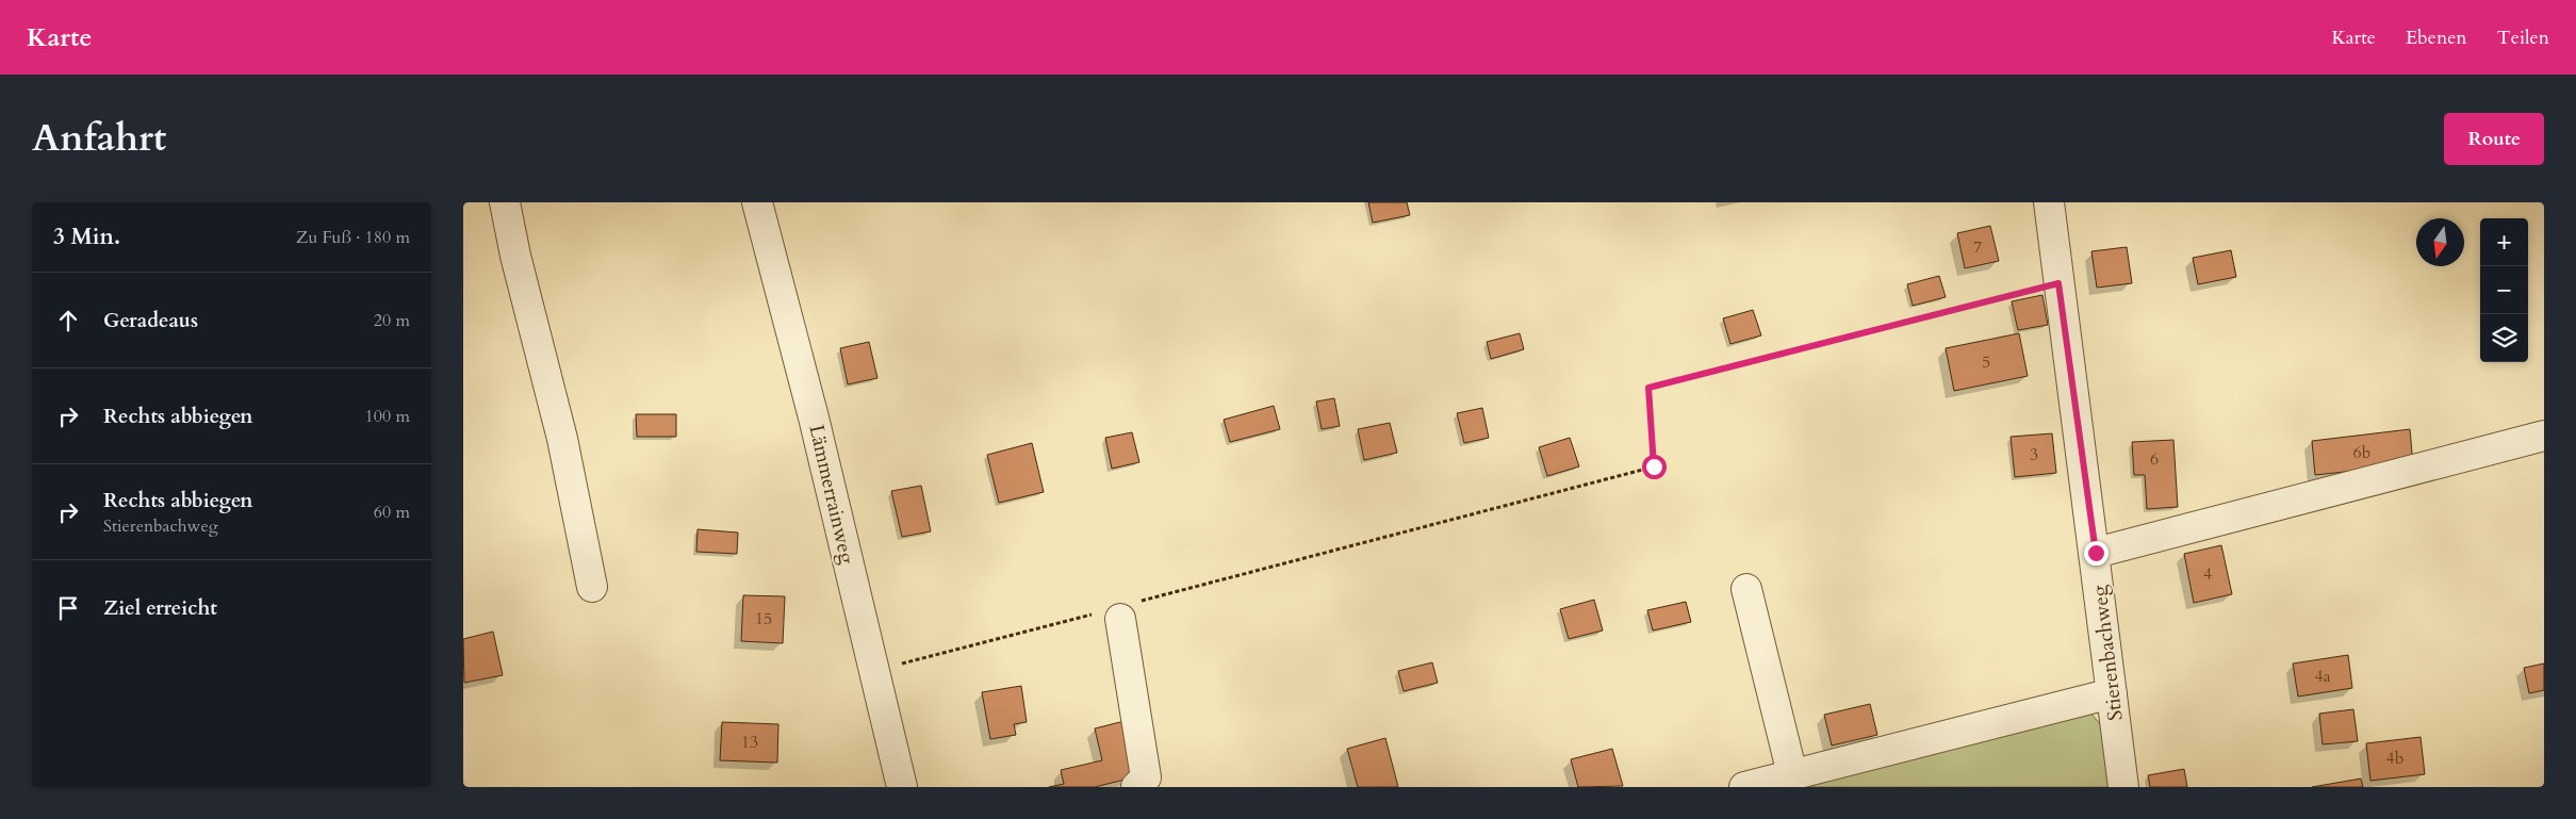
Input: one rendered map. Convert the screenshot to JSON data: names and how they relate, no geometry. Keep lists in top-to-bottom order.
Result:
{
  "streets": {
    "lane": ["Lämmerrainweg", "Stierenbachweg"]
  },
  "house_numbers": [
    "7",
    "5",
    "6b",
    "3",
    "6",
    "4",
    "15",
    "4a",
    "13",
    "4b"
  ],
  "north": "bottom",
  "page": {
    "header": "Karte",
    "nav": ["Karte", "Ebenen", "Teilen"],
    "title": "Anfahrt",
    "buttons": "Route",
    "heading": ["3 Min.", "Zu Fuß · 180 m"],
    "map_buttons": ["+", "−"],
    "list": [
      ["Geradeaus", "20 m"],
      ["Rechts abbiegen", "100 m"],
      ["Rechts abbiegen", "Stierenbachweg", "60 m"],
      "Ziel erreicht"
    ]
  }
}
